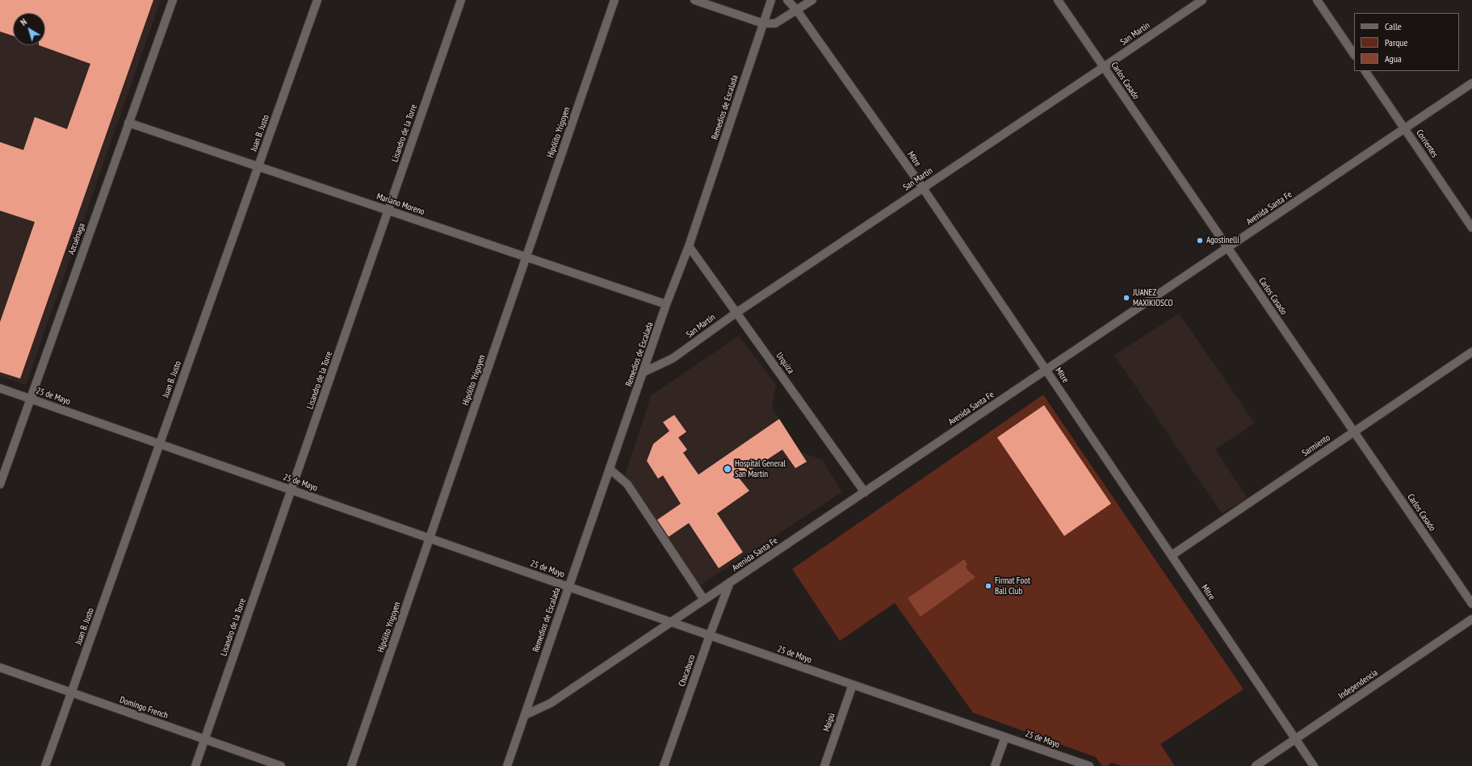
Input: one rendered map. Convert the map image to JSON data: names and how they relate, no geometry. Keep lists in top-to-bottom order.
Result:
{
  "streets": {
    "street": [
      "San Martín",
      "Carlos Casado",
      "Remedios de Escalada",
      "Hipólito Yrigoyen",
      "Juan B. Justo",
      "Lisandro de la Torre",
      "Corrientes",
      "Mitre",
      "Mariano Moreno",
      "Avenida Santa Fe",
      "Azcuénaga",
      "Urquiza",
      "25 de Mayo",
      "Sarmiento",
      "Chacabuco",
      "Independencia",
      "Domingo French",
      "Maipú"
    ]
  },
  "crossings": [
    ["San Martín", "Carlos Casado"],
    ["San Martín", "Remedios de Escalada"],
    ["San Martín", "Mitre"],
    ["San Martín", "Urquiza"],
    ["Carlos Casado", "Avenida Santa Fe"],
    ["Carlos Casado", "Sarmiento"],
    ["Remedios de Escalada", "Mariano Moreno"],
    ["Remedios de Escalada", "Avenida Santa Fe"],
    ["Remedios de Escalada", "Urquiza"],
    ["Remedios de Escalada", "25 de Mayo"],
    ["Hipólito Yrigoyen", "Mariano Moreno"],
    ["Hipólito Yrigoyen", "25 de Mayo"],
    ["Juan B. Justo", "Mariano Moreno"],
    ["Juan B. Justo", "25 de Mayo"],
    ["Juan B. Justo", "Domingo French"],
    ["Lisandro de la Torre", "Mariano Moreno"],
    ["Lisandro de la Torre", "25 de Mayo"],
    ["Lisandro de la Torre", "Domingo French"],
    ["Corrientes", "Avenida Santa Fe"],
    ["Mitre", "Avenida Santa Fe"],
    ["Mitre", "Sarmiento"],
    ["Mitre", "Independencia"],
    ["Mariano Moreno", "Azcuénaga"],
    ["Avenida Santa Fe", "Urquiza"],
    ["Avenida Santa Fe", "25 de Mayo"],
    ["Avenida Santa Fe", "Chacabuco"],
    ["Azcuénaga", "25 de Mayo"],
    ["25 de Mayo", "Chacabuco"],
    ["25 de Mayo", "Maipú"]
  ],
  "places": [
    "Agostinelli",
    "JUANEZ MAXIKIOSCO",
    "Hospital General San Martín",
    "Firmat Foot Ball Club"
  ],
  "legend": ["Calle", "Parque", "Agua"],
  "north": "top left"
}
